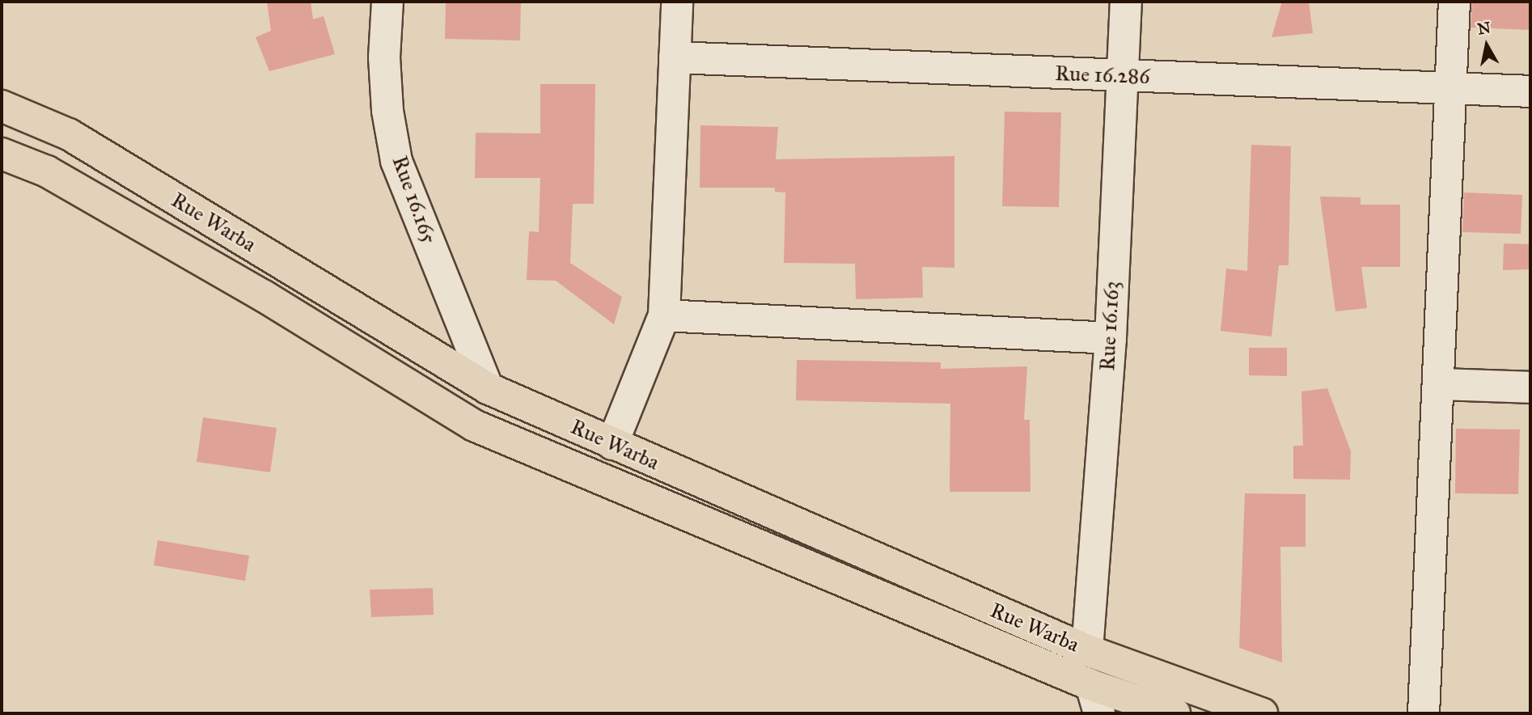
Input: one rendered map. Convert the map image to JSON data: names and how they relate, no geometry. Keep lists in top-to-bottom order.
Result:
{
  "streets": {
    "main road": ["Rue Warba"],
    "street": ["Rue 16.286", "Rue 16.165", "Rue 16.163"]
  },
  "crossings": [
    ["Rue 16.286", "Rue 16.163"],
    ["Rue 16.165", "Rue Warba"],
    ["Rue Warba", "Rue 16.163"]
  ],
  "north": "top"
}
